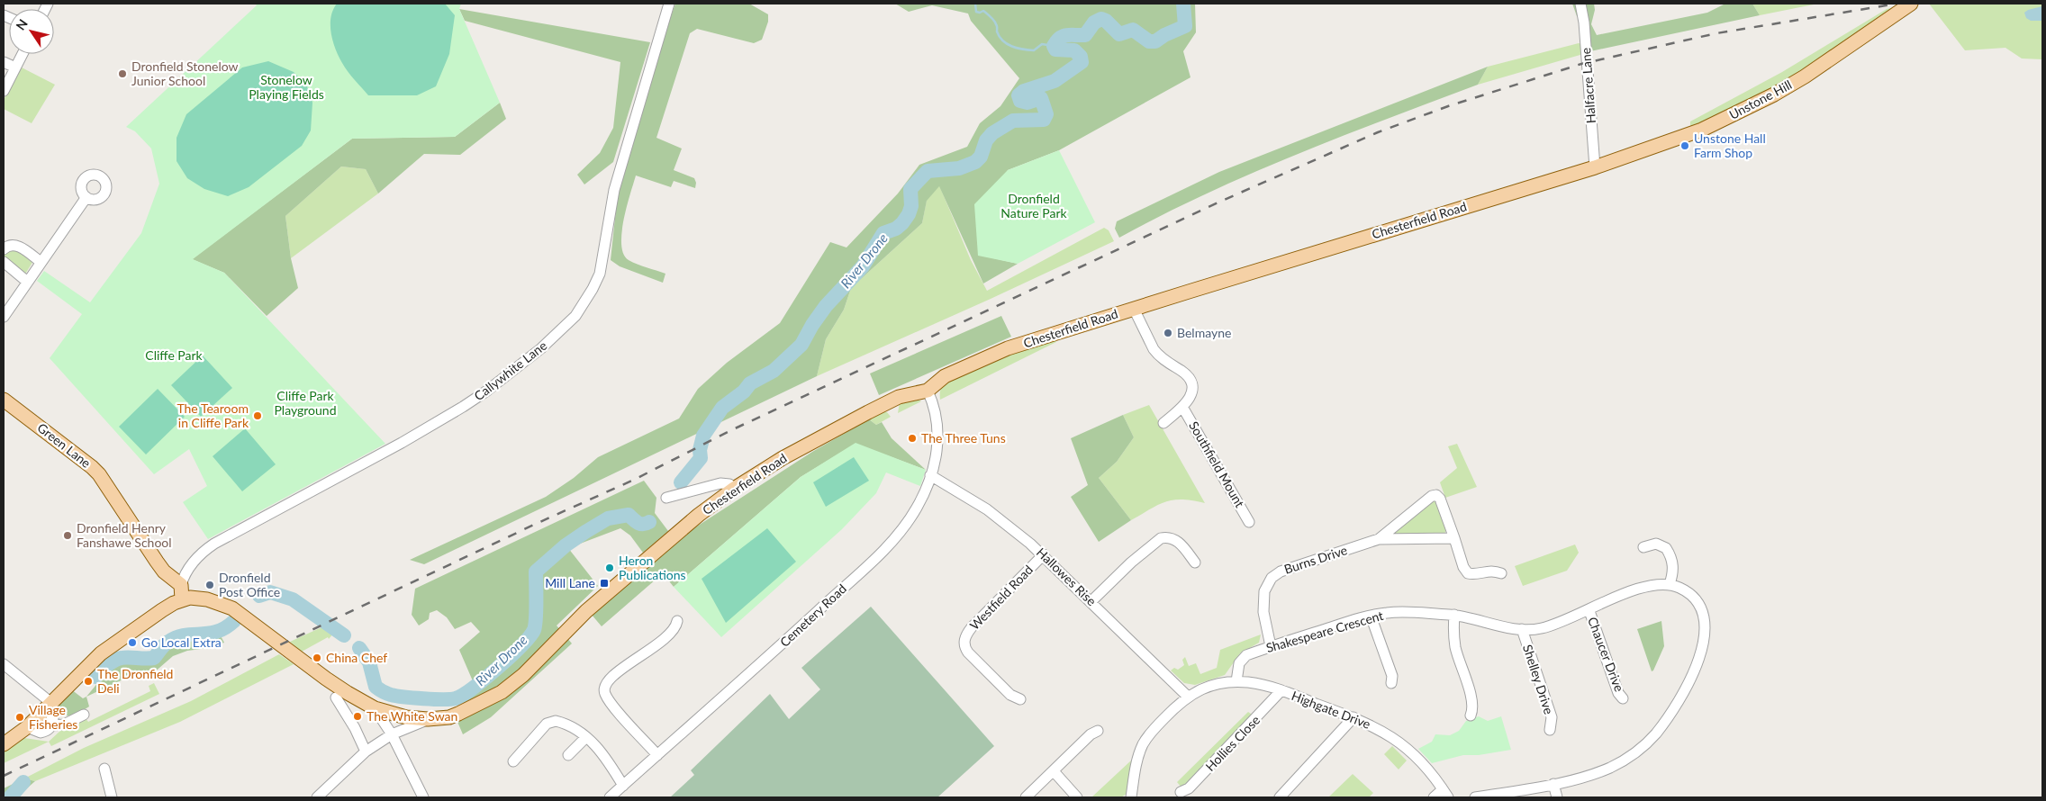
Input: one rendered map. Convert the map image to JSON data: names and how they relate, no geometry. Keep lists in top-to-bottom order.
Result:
{
  "streets": {
    "main road": ["Unstone Hill", "Chesterfield Road", "Green Lane"],
    "street": [
      "Halfacre Lane",
      "Callywhite Lane",
      "Southfield Mount",
      "Burns Drive",
      "Hallowes Rise",
      "Westfield Road",
      "Cemetery Road",
      "Shakespeare Crescent",
      "Chaucer Drive",
      "Shelley Drive",
      "Highgate Drive",
      "Hollies Close"
    ]
  },
  "crossings": [
    ["Halfacre Lane", "Unstone Hill"],
    ["Halfacre Lane", "Chesterfield Road"],
    ["Unstone Hill", "Chesterfield Road"],
    ["Chesterfield Road", "Cemetery Road"],
    ["Callywhite Lane", "Green Lane"],
    ["Burns Drive", "Shakespeare Crescent"],
    ["Hallowes Rise", "Westfield Road"],
    ["Hallowes Rise", "Cemetery Road"],
    ["Hallowes Rise", "Highgate Drive"],
    ["Shakespeare Crescent", "Chaucer Drive"],
    ["Shakespeare Crescent", "Shelley Drive"],
    ["Shakespeare Crescent", "Highgate Drive"],
    ["Highgate Drive", "Hollies Close"]
  ],
  "water": ["River Drone"],
  "parks": [
    "Stonelow Playing Fields",
    "Dronfield Nature Park",
    "Cliffe Park",
    "Cliffe Park Playground"
  ],
  "places": {
    "other": [
      "Dronfield Stonelow Junior School",
      "Unstone Hall Farm Shop",
      "Belmayne",
      "The Tearoom in Cliffe Park",
      "The Three Tuns",
      "Dronfield Henry Fanshawe School",
      "Heron Publications",
      "Dronfield Post Office",
      "Go Local Extra",
      "China Chef",
      "The Dronfield Deli",
      "The White Swan",
      "Village Fisheries"
    ],
    "transit": ["Mill Lane"]
  },
  "north": "top left"
}
